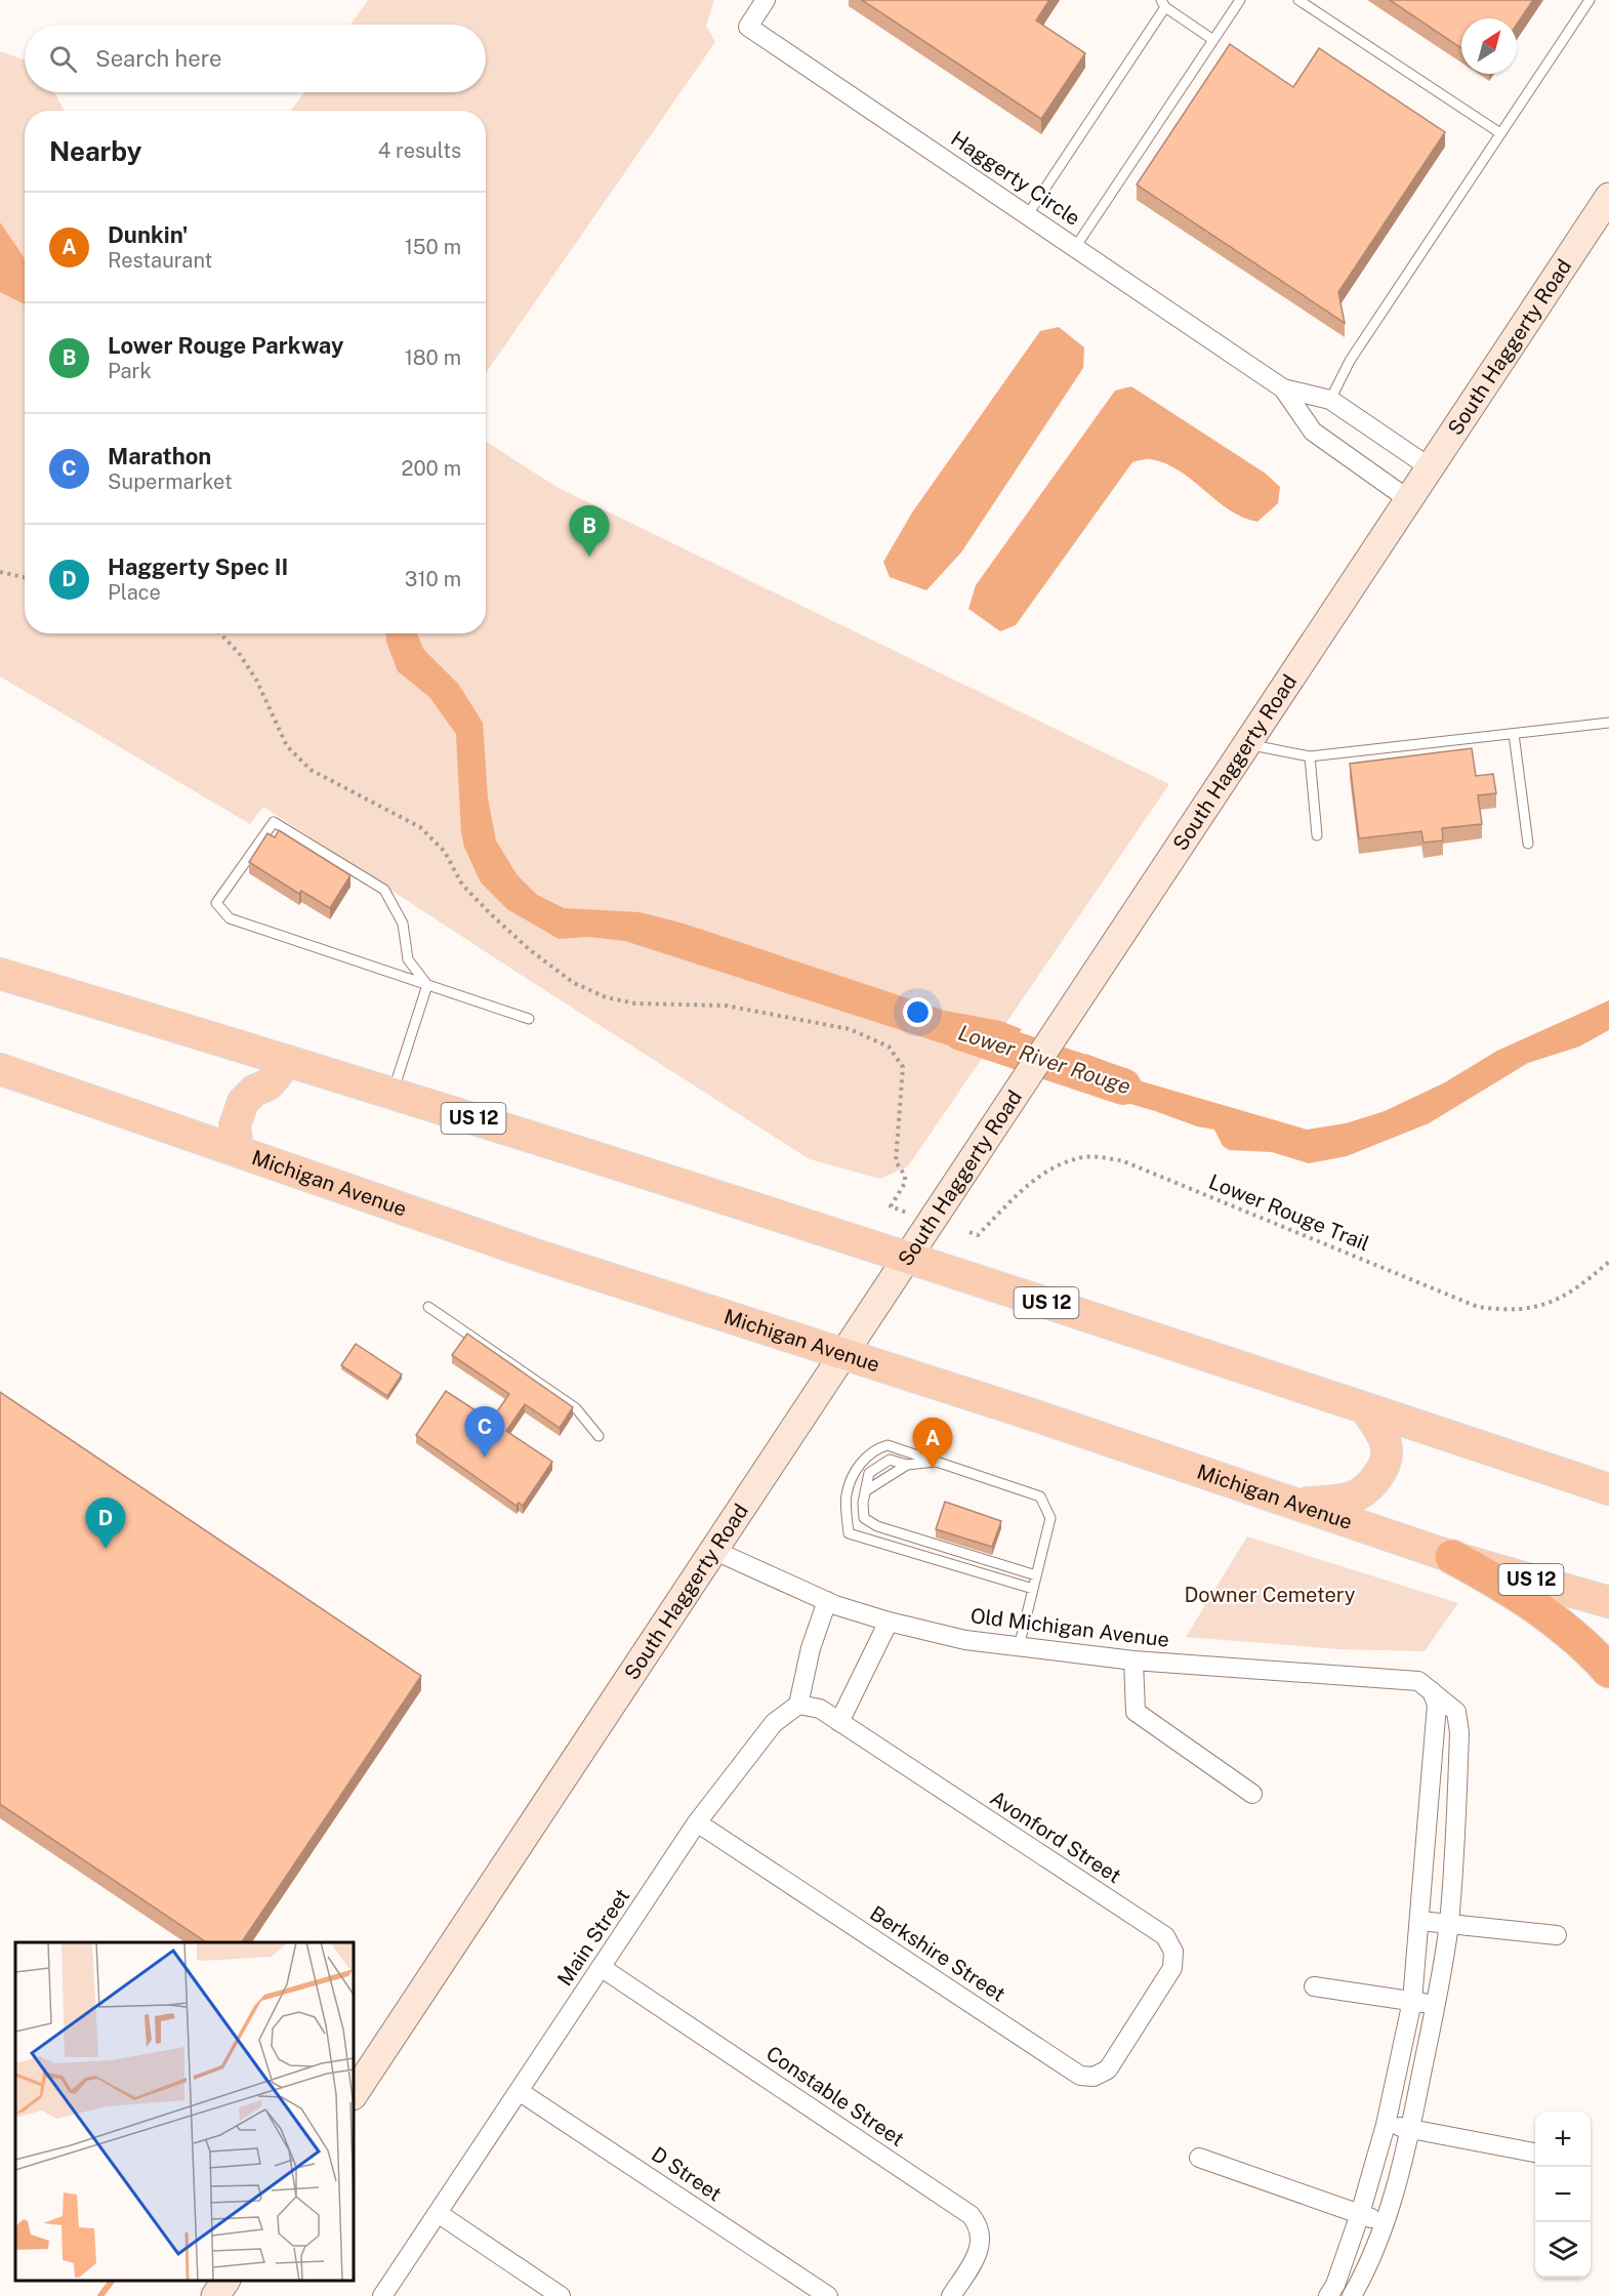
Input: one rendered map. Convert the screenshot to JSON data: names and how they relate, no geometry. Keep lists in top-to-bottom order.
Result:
{
  "streets": {
    "main road": ["South Haggerty Road", "US 12", "Michigan Avenue"],
    "street": [
      "Haggerty Circle",
      "Old Michigan Avenue",
      "Avonford Street",
      "Main Street",
      "Berkshire Street",
      "Constable Street",
      "D Street"
    ],
    "path": ["Lower Rouge Trail"]
  },
  "crossings": [
    ["Haggerty Circle", "South Haggerty Road"],
    ["South Haggerty Road", "US 12"],
    ["South Haggerty Road", "Michigan Avenue"],
    ["South Haggerty Road", "Old Michigan Avenue"],
    ["Avonford Street", "Main Street"],
    ["Avonford Street", "Berkshire Street"],
    ["Main Street", "Berkshire Street"],
    ["Main Street", "Constable Street"],
    ["Main Street", "D Street"]
  ],
  "water": ["Lower River Rouge"],
  "parks": ["Downer Cemetery"],
  "north": "top right",
  "page": {
    "search": "Search here",
    "heading": ["Nearby", "4 results"],
    "list": [
      {
        "mark": "A",
        "name": "Dunkin'",
        "note": "Restaurant",
        "value": "150 m"
      },
      {
        "mark": "B",
        "name": "Lower Rouge Parkway",
        "note": "Park",
        "value": "180 m"
      },
      {
        "mark": "C",
        "name": "Marathon",
        "note": "Supermarket",
        "value": "200 m"
      },
      {
        "mark": "D",
        "name": "Haggerty Spec II",
        "note": "Place",
        "value": "310 m"
      }
    ],
    "pins": [
      "B",
      "C",
      "A",
      "D"
    ],
    "map_buttons": ["+", "−"]
  }
}
